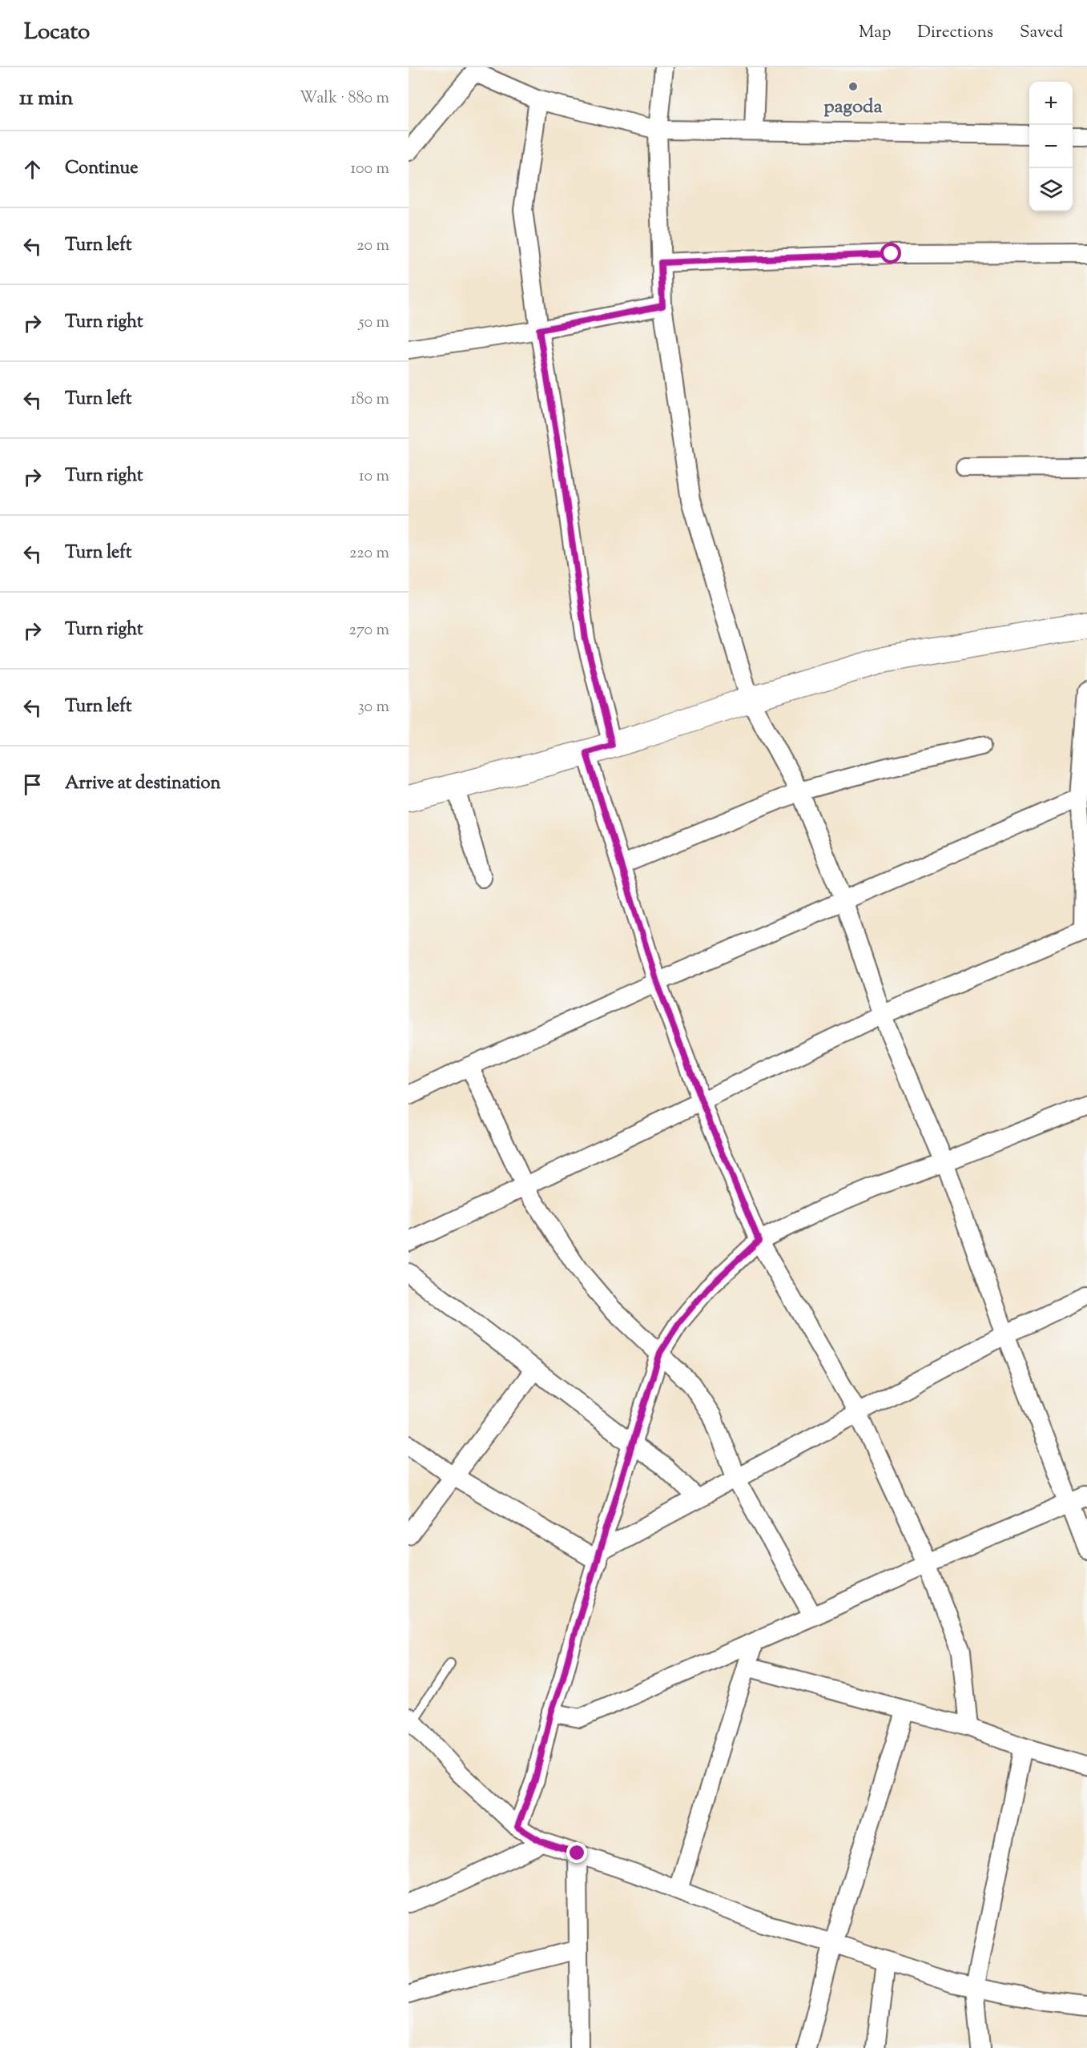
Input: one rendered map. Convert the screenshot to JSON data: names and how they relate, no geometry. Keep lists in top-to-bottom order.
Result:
{
  "places": ["pagoda"],
  "page": {
    "header": "Locato",
    "nav": ["Map", "Directions", "Saved"],
    "heading": ["11 min", "Walk · 880 m"],
    "map_buttons": ["+", "−"],
    "list": [
      ["Continue", "100 m"],
      ["Turn left", "20 m"],
      ["Turn right", "50 m"],
      ["Turn left", "180 m"],
      ["Turn right", "10 m"],
      ["Turn left", "220 m"],
      ["Turn right", "270 m"],
      ["Turn left", "30 m"],
      "Arrive at destination"
    ]
  }
}
